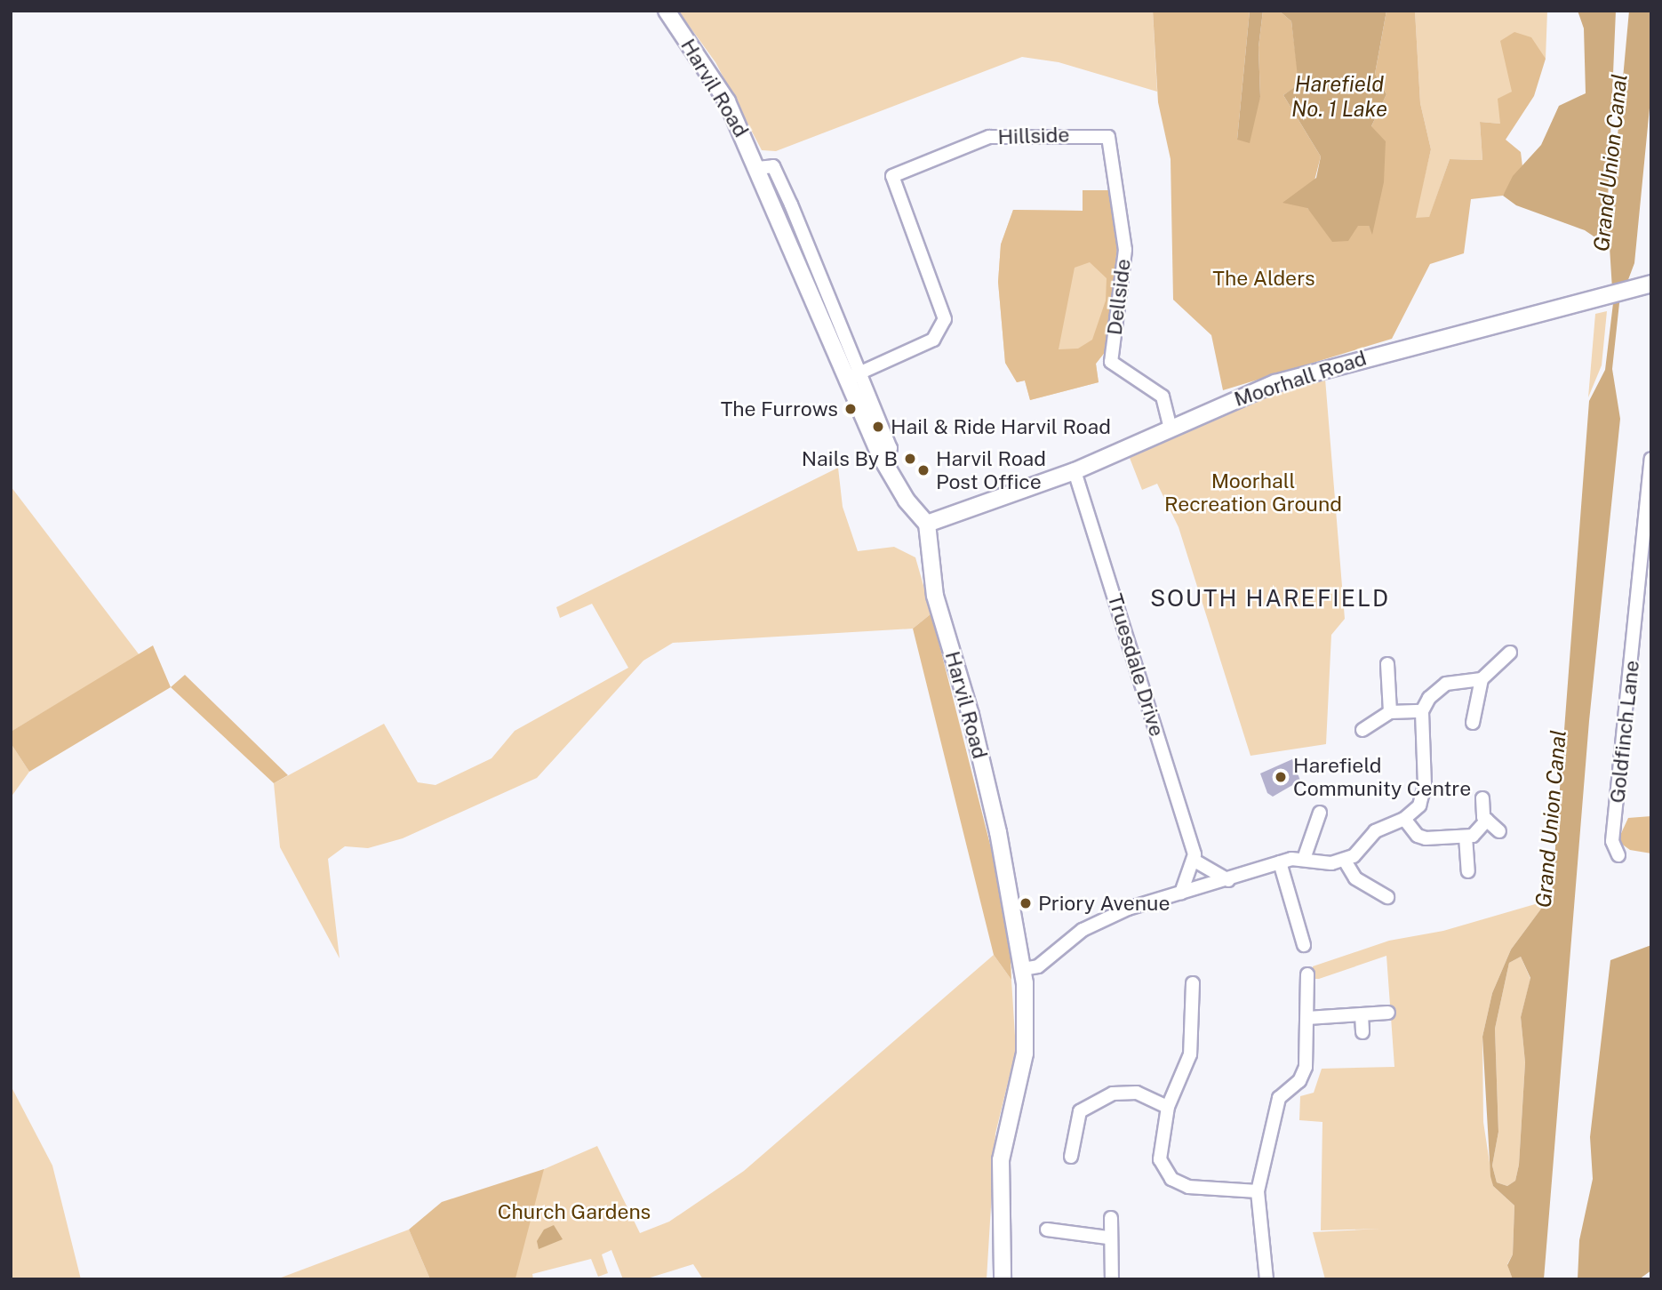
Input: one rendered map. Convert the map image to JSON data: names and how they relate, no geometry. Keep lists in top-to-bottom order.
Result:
{
  "streets": {
    "street": [
      "Harvil Road",
      "Hillside",
      "Dellside",
      "Moorhall Road",
      "Truesdale Drive",
      "Goldfinch Lane"
    ]
  },
  "crossings": [
    ["Harvil Road", "Hillside"],
    ["Harvil Road", "Moorhall Road"],
    ["Hillside", "Dellside"],
    ["Dellside", "Moorhall Road"],
    ["Moorhall Road", "Truesdale Drive"]
  ],
  "districts": ["SOUTH HAREFIELD"],
  "water": ["Harefield No. 1 Lake", "Grand Union Canal"],
  "parks": ["The Alders", "Moorhall Recreation Ground", "Church Gardens"],
  "places": [
    "The Furrows",
    "Hail & Ride Harvil Road",
    "Nails By B",
    "Harvil Road Post Office",
    "Harefield Community Centre",
    "Priory Avenue"
  ]
}
